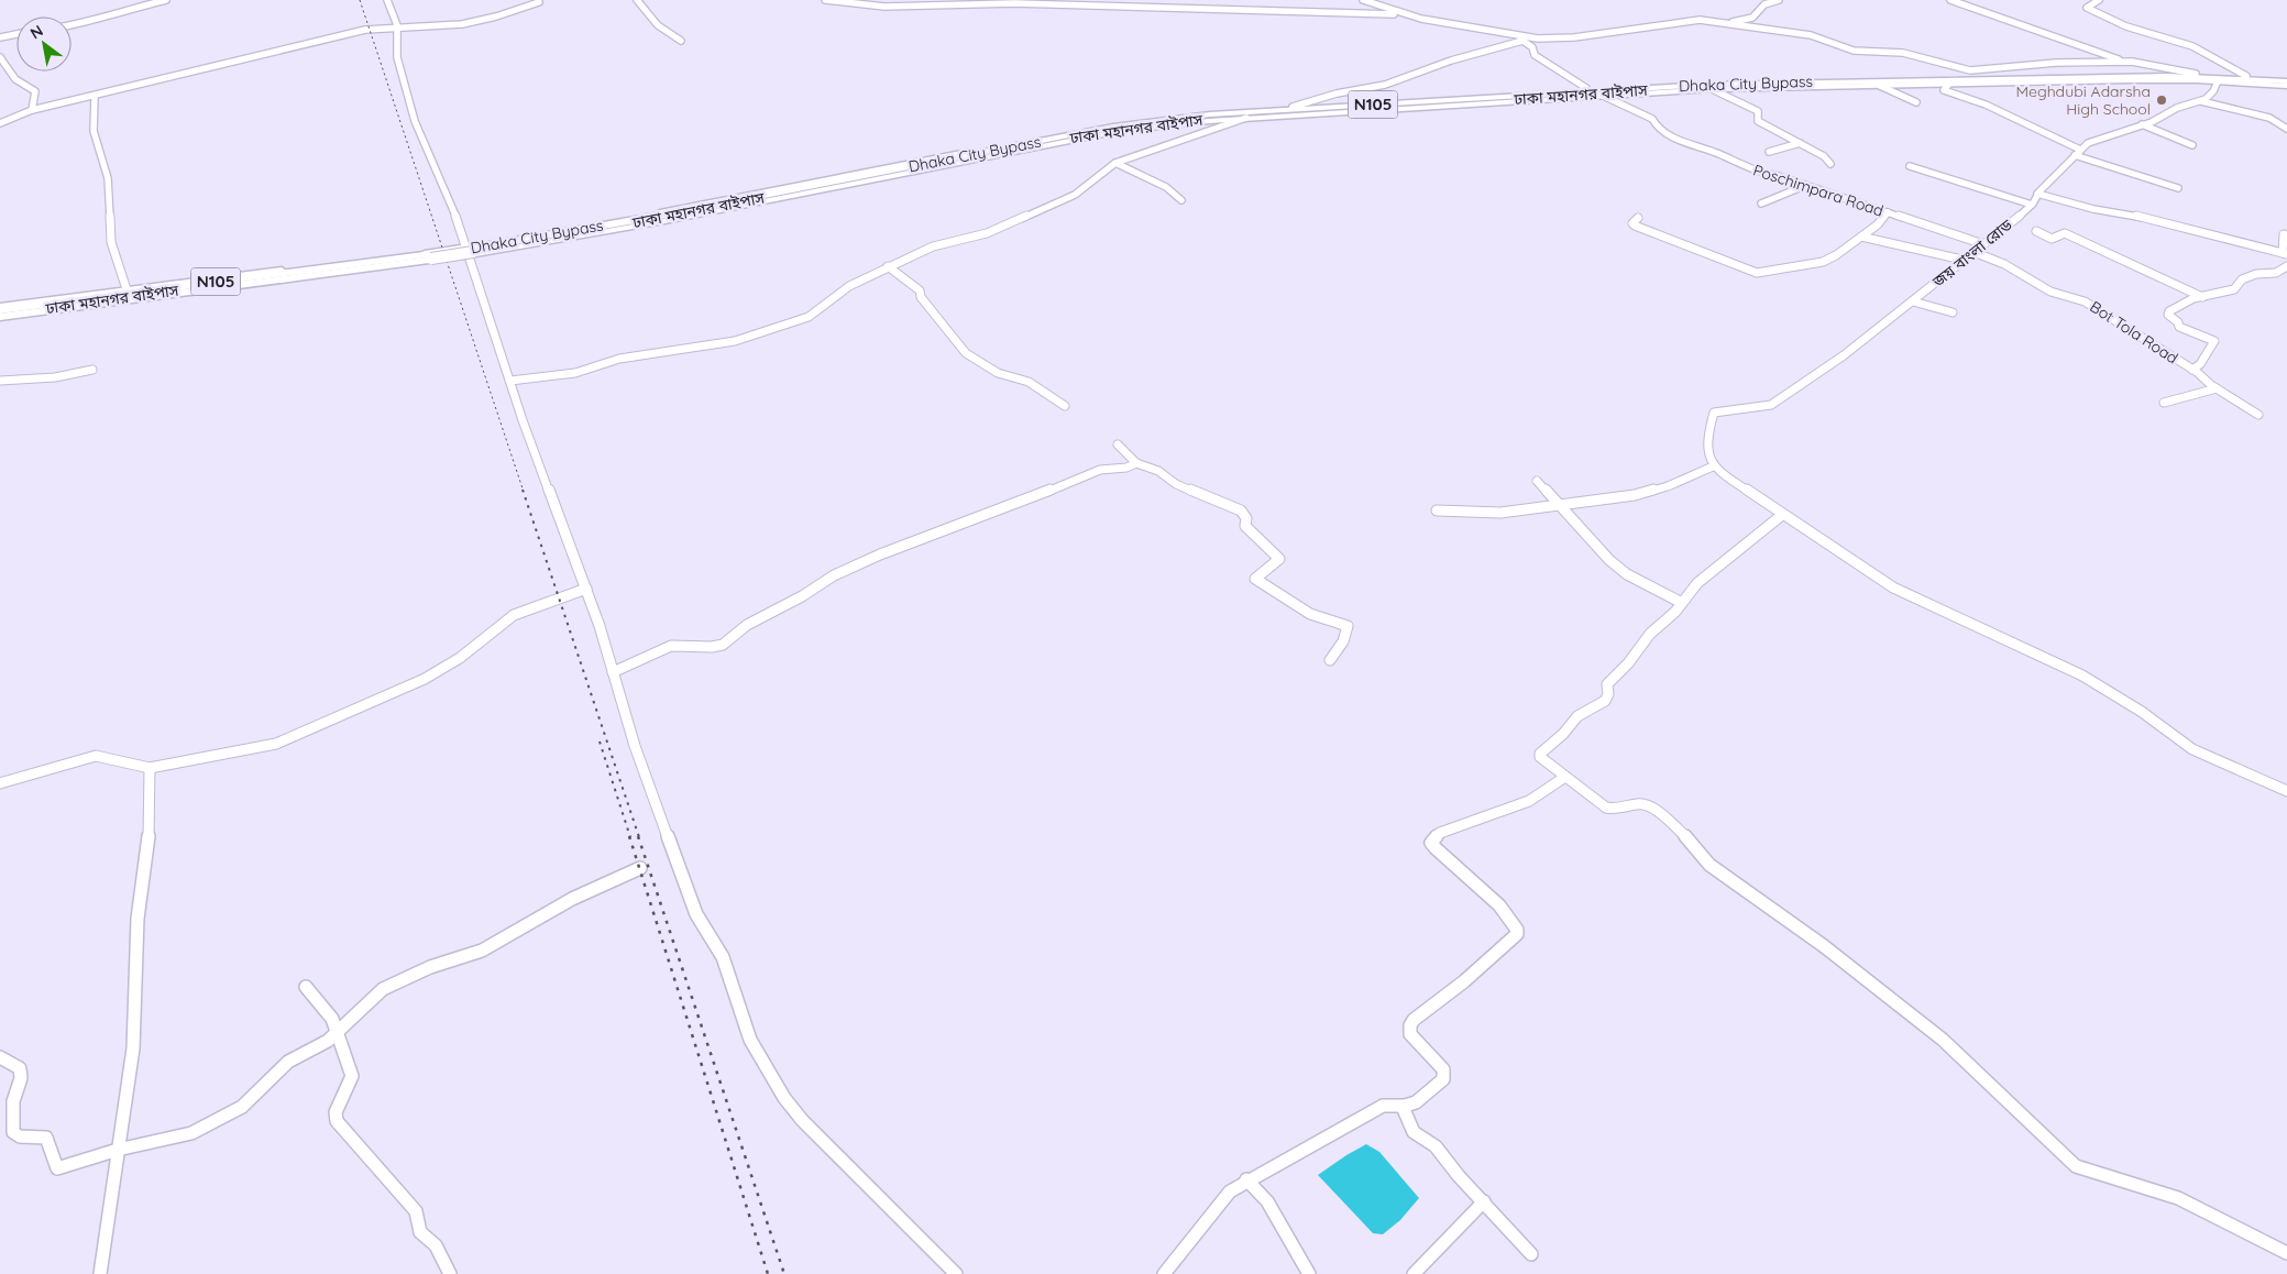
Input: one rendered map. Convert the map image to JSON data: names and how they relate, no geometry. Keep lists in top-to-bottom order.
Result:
{
  "streets": {
    "highway": ["ঢাকা মহানগর বাইপাস", "N105"],
    "street": ["Poschimpara Road", "জয় বাংলা রোড", "Bot Tola Road"]
  },
  "crossings": [
    ["ঢাকা মহানগর বাইপাস", "N105"],
    ["Poschimpara Road", "জয় বাংলা রোড"],
    ["জয় বাংলা রোড", "Bot Tola Road"]
  ],
  "places": ["Meghdubi Adarsha High School"],
  "north": "top left"
}
